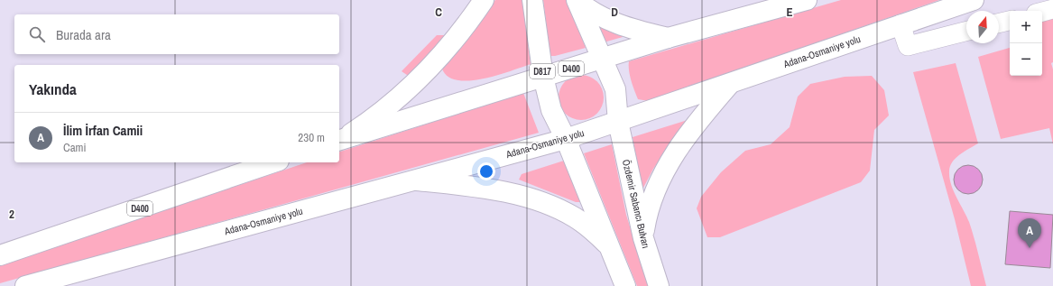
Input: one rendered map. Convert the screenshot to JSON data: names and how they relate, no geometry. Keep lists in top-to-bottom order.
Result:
{
  "streets": {
    "main road": [
      "Adana-Osmaniye yolu",
      "D400",
      "D817",
      "Özdemir Sabancı Bulvarı"
    ]
  },
  "crossings": [
    ["Adana-Osmaniye yolu", "D817"],
    ["Adana-Osmaniye yolu", "Özdemir Sabancı Bulvarı"],
    ["D400", "D817"],
    ["D400", "Özdemir Sabancı Bulvarı"]
  ],
  "north": "top",
  "page": {
    "map_buttons": ["+", "−"],
    "search": "Burada ara",
    "heading": "Yakında",
    "list": [
      {
        "mark": "A",
        "name": "İlim İrfan Camii",
        "note": "Cami",
        "value": "230 m"
      }
    ],
    "pins": "A"
  },
  "grid": {
    "columns": ["C", "D", "E"],
    "rows": ["2"]
  }
}
